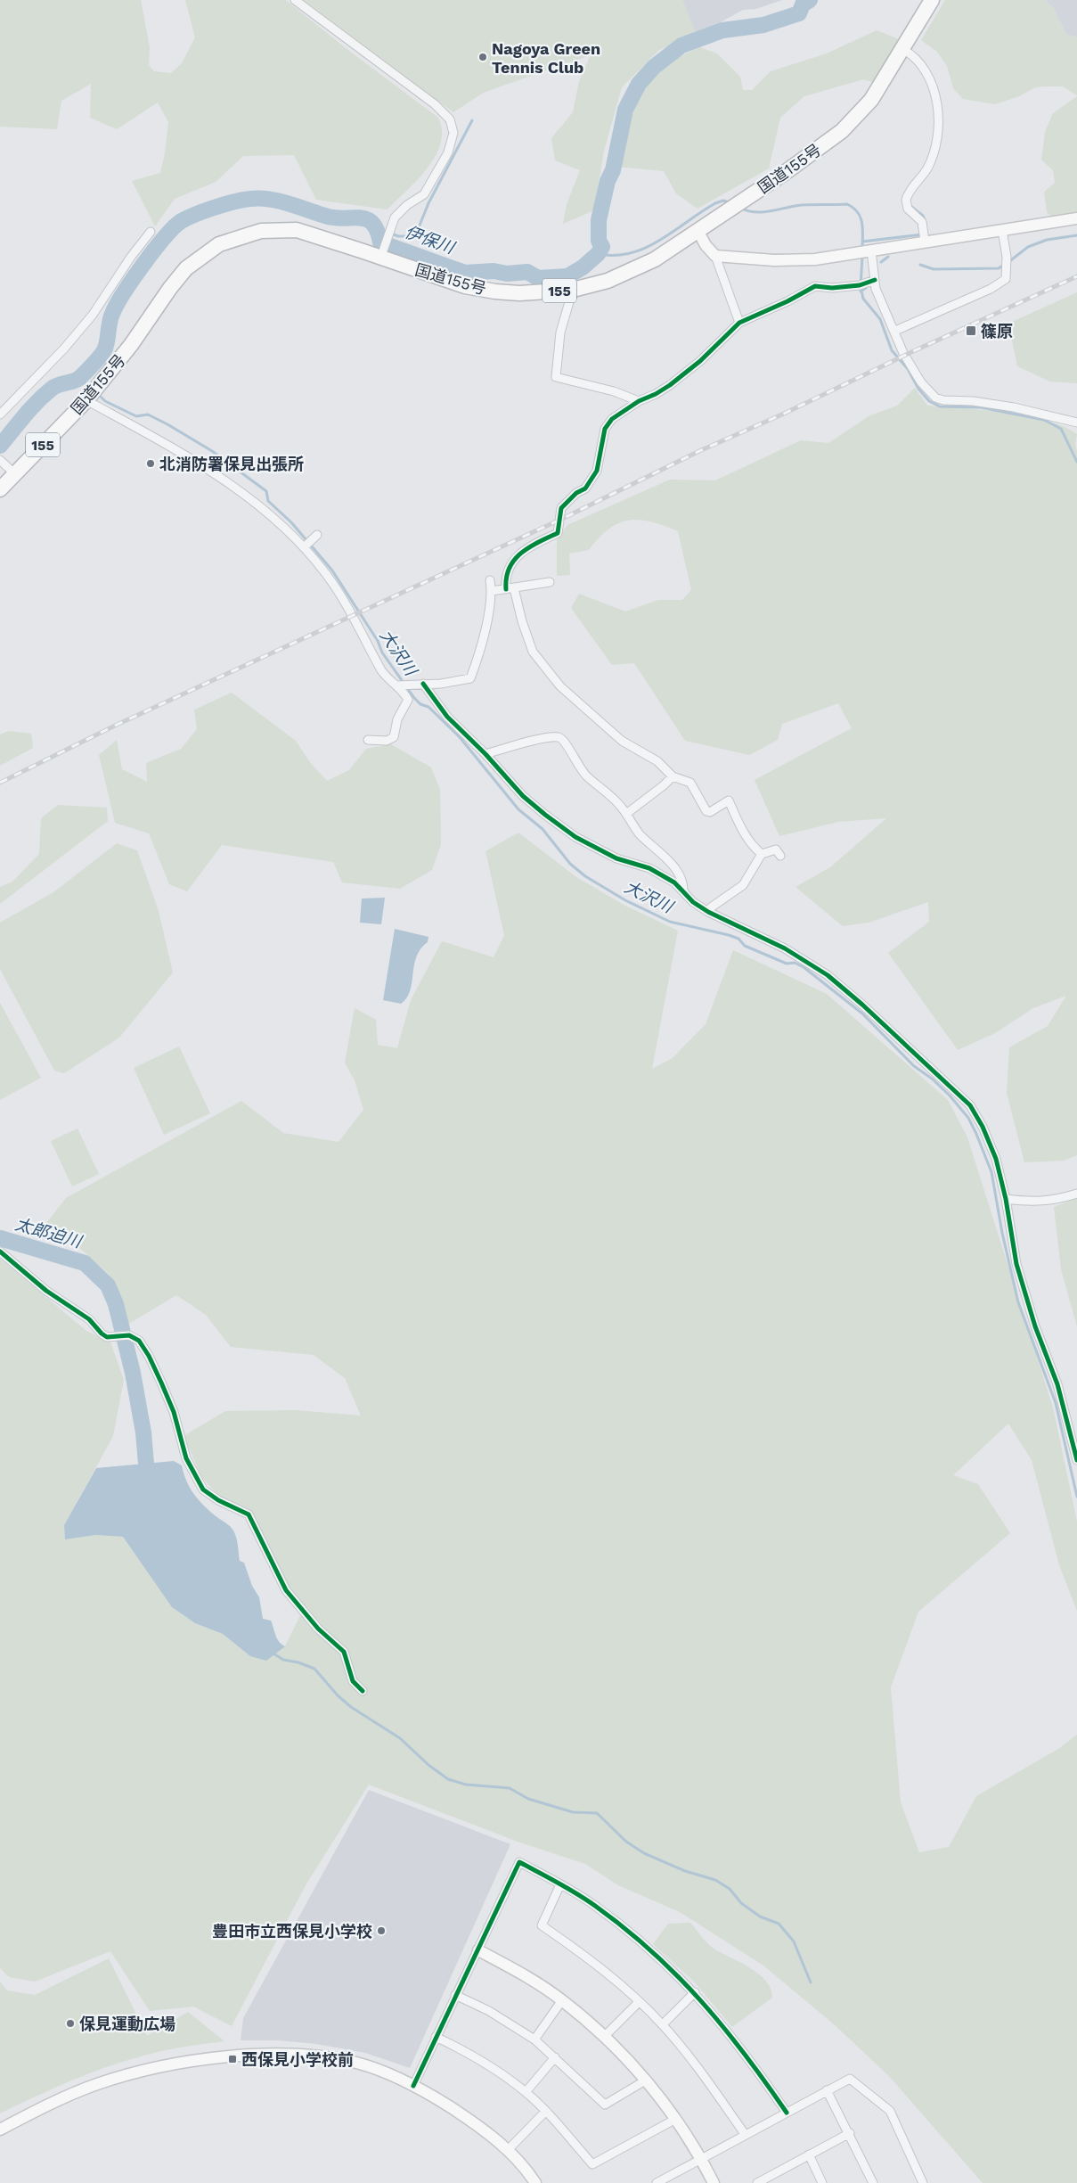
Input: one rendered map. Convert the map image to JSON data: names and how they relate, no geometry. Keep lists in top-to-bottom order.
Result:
{
  "streets": {
    "highway": ["国道155号", "155"]
  },
  "water": ["伊保川", "大沢川", "太郎迫川"],
  "places": {
    "other": [
      "Nagoya Green Tennis Club",
      "北消防署保見出張所",
      "豊田市立西保見小学校",
      "保見運動広場"
    ],
    "transit": ["篠原", "西保見小学校前"]
  }
}
